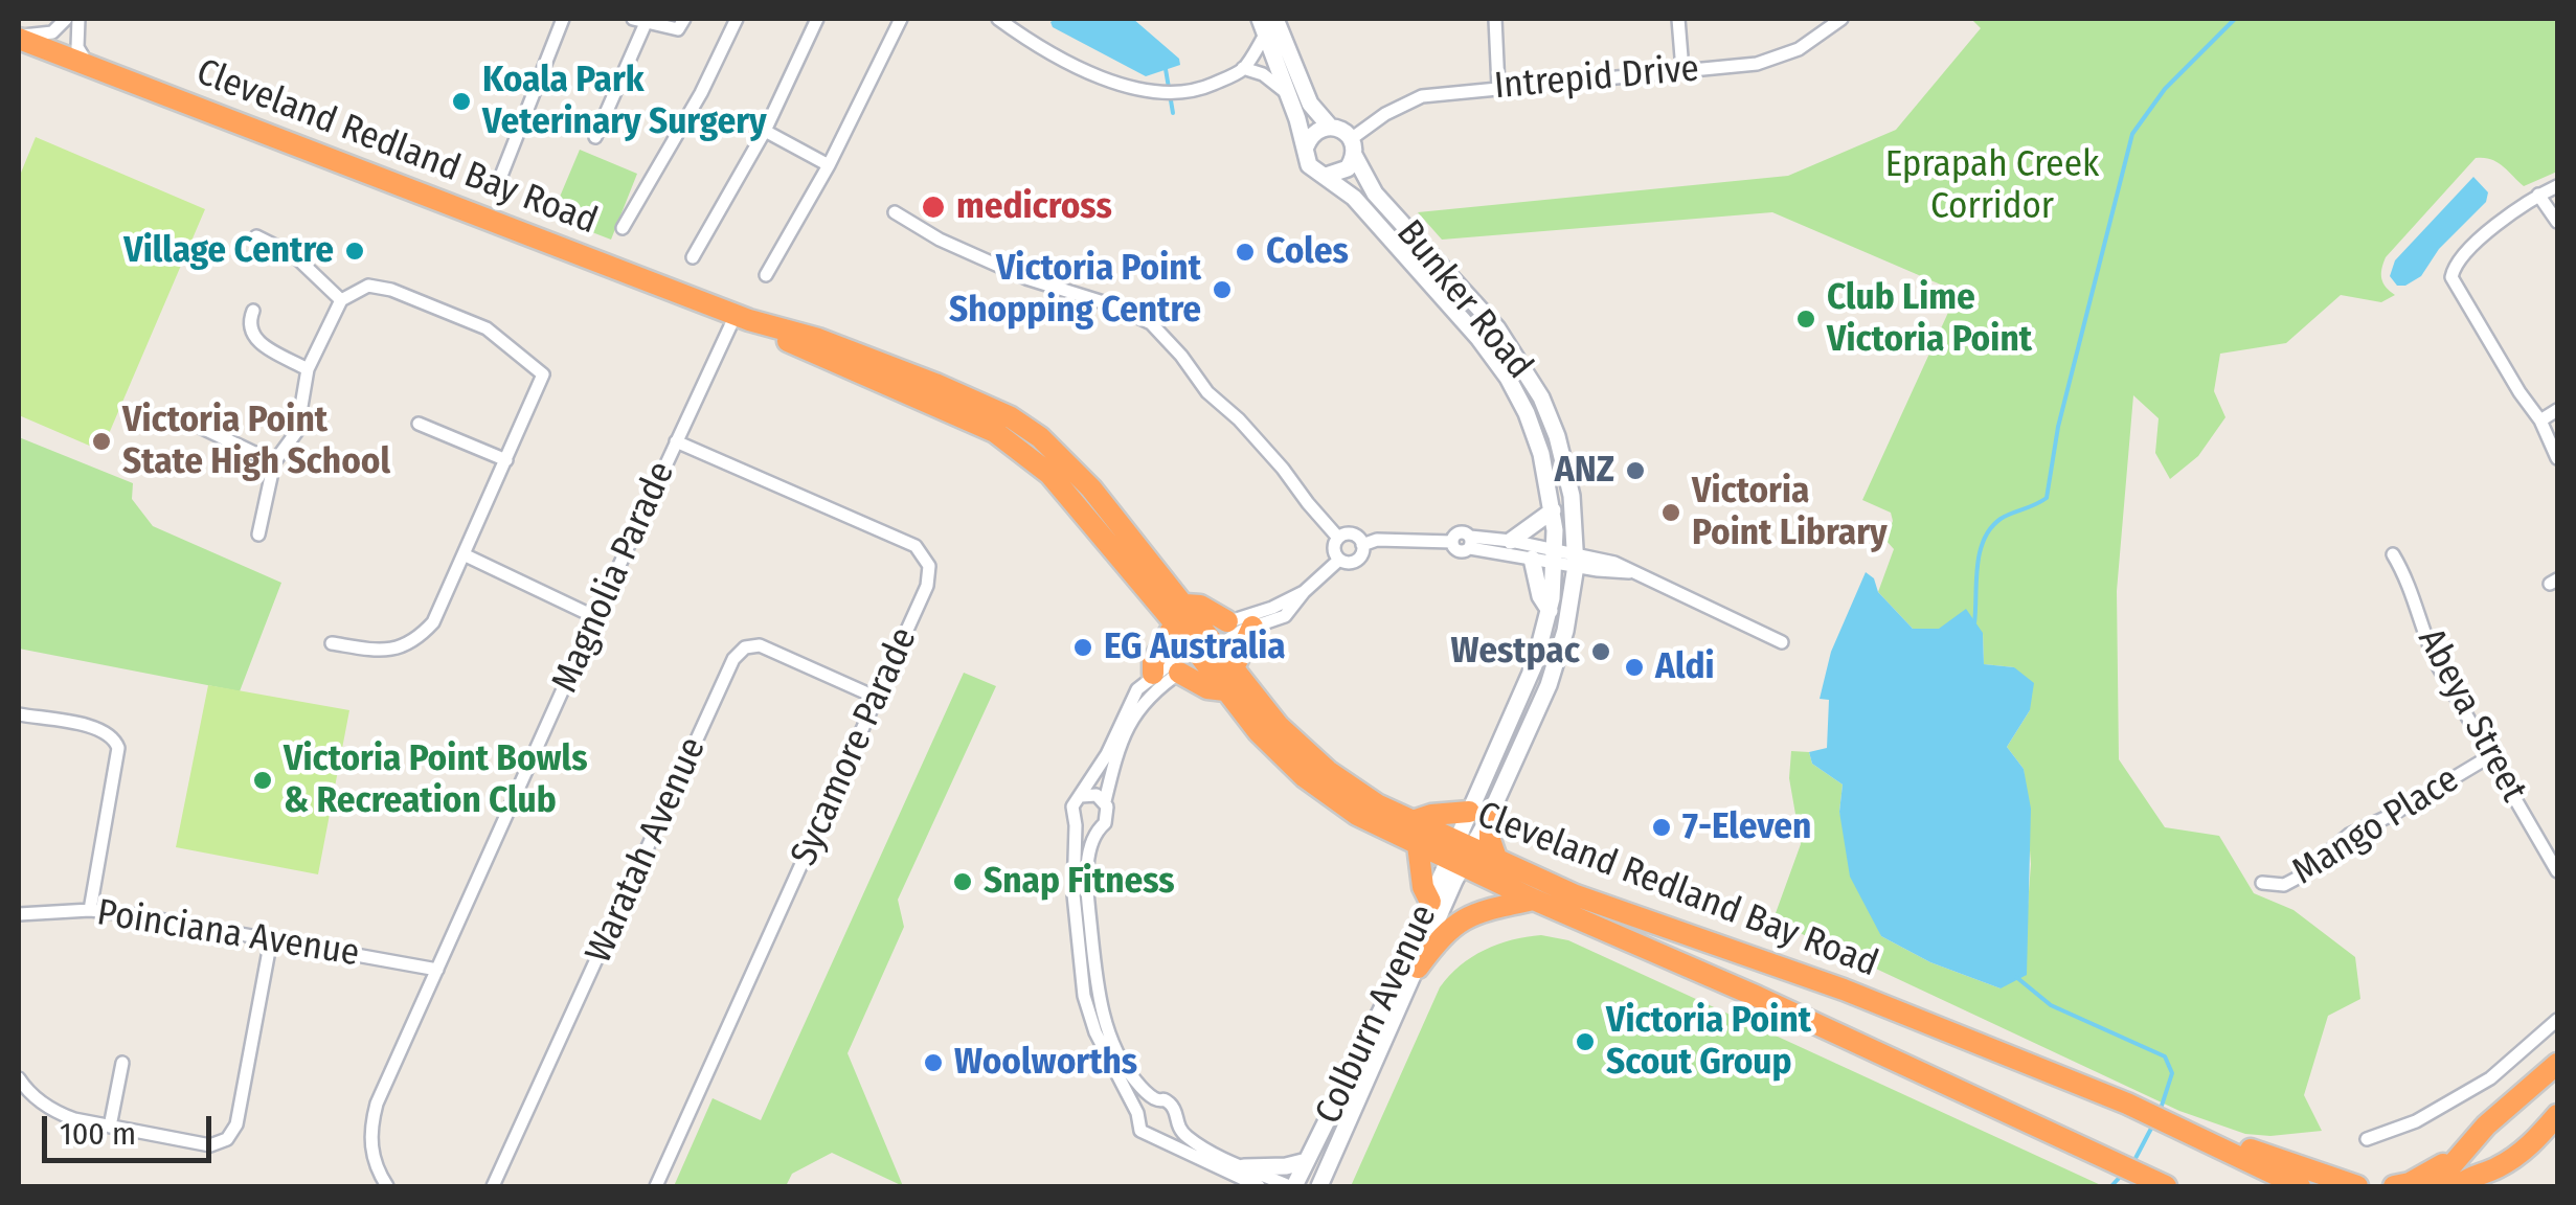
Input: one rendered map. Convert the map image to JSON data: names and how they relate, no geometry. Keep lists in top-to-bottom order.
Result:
{
  "streets": {
    "highway": ["Cleveland Redland Bay Road"],
    "main road": ["Bunker Road", "Colburn Avenue"],
    "street": [
      "Intrepid Drive",
      "Magnolia Parade",
      "Abeya Street",
      "Sycamore Parade",
      "Mango Place",
      "Waratah Avenue",
      "Poinciana Avenue"
    ]
  },
  "crossings": [
    ["Intrepid Drive", "Bunker Road"],
    ["Cleveland Redland Bay Road", "Bunker Road"],
    ["Cleveland Redland Bay Road", "Magnolia Parade"],
    ["Cleveland Redland Bay Road", "Colburn Avenue"],
    ["Bunker Road", "Colburn Avenue"],
    ["Magnolia Parade", "Sycamore Parade"],
    ["Magnolia Parade", "Poinciana Avenue"],
    ["Abeya Street", "Mango Place"],
    ["Sycamore Parade", "Waratah Avenue"]
  ],
  "parks": ["Eprapah Creek Corridor"],
  "places": [
    "Koala Park Veterinary Surgery",
    "medicross",
    "Village Centre",
    "Coles",
    "Victoria Point Shopping Centre",
    "Club Lime Victoria Point",
    "Victoria Point State High School",
    "ANZ",
    "Victoria Point Library",
    "EG Australia",
    "Westpac",
    "Aldi",
    "Victoria Point Bowls & Recreation Club",
    "7-Eleven",
    "Snap Fitness",
    "Victoria Point Scout Group",
    "Woolworths"
  ],
  "scale_bar": "100 m"
}
